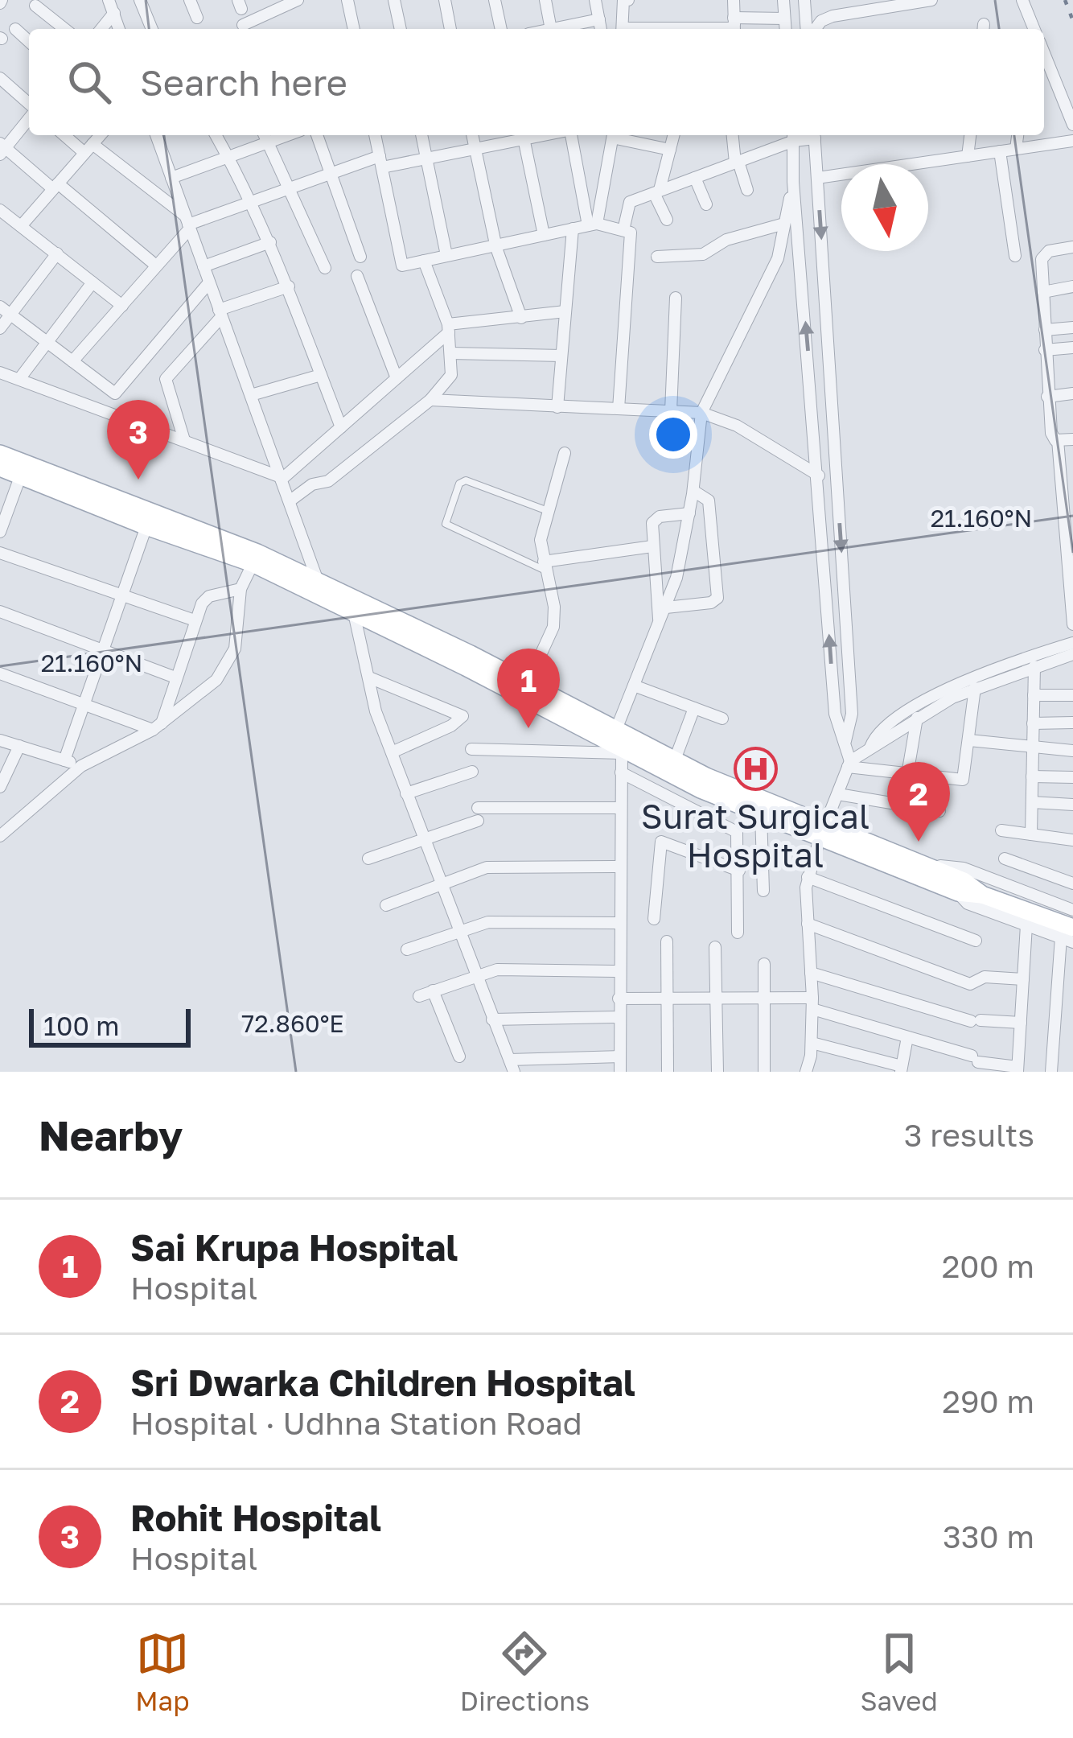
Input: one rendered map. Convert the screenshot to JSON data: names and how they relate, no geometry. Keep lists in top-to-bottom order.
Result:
{
  "places": {
    "hospital": ["Surat Surgical Hospital"]
  },
  "scale_bar": "100 m",
  "north": "bottom",
  "page": {
    "search": "Search here",
    "pins": ["3", "1", "2"],
    "scale": "100 m",
    "heading": ["Nearby", "3 results"],
    "list": [
      {
        "mark": "1",
        "name": "Sai Krupa Hospital",
        "note": "Hospital",
        "value": "200 m"
      },
      {
        "mark": "2",
        "name": "Sri Dwarka Children Hospital",
        "note": "Hospital · Udhna Station Road",
        "value": "290 m"
      },
      {
        "mark": "3",
        "name": "Rohit Hospital",
        "note": "Hospital",
        "value": "330 m"
      }
    ],
    "nav": ["Map", "Directions", "Saved"]
  },
  "coordinates": ["21.160°N", "72.860°E"]
}
